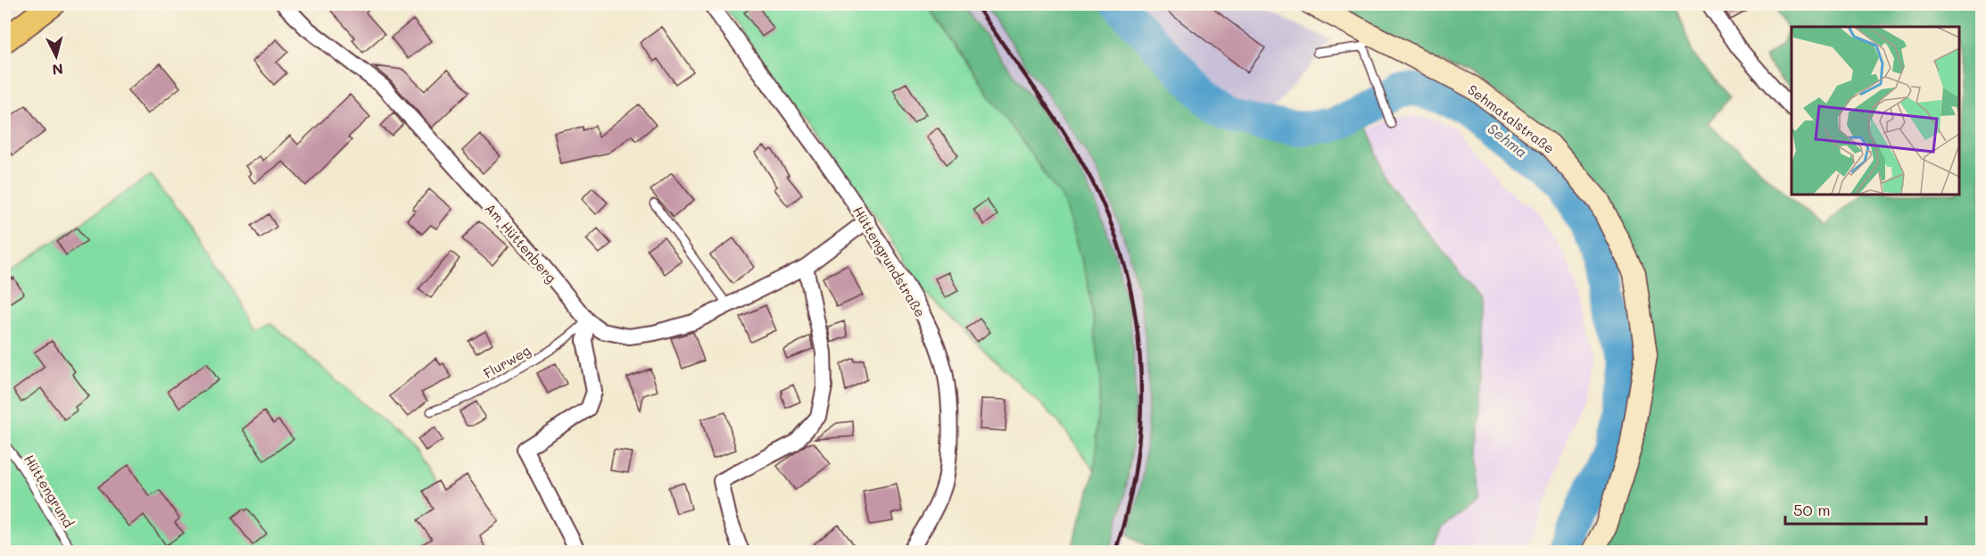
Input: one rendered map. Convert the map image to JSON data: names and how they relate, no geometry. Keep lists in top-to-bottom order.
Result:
{
  "streets": {
    "main road": ["Sehmatalstraße"],
    "street": ["Am Hüttenberg", "Hüttengrundstraße"],
    "lane": ["Flurweg", "Hüttengrund"]
  },
  "crossings": [
    ["Am Hüttenberg", "Hüttengrundstraße"],
    ["Am Hüttenberg", "Flurweg"]
  ],
  "water": ["Sehma"],
  "scale_bar": "50 m",
  "north": "bottom"
}
